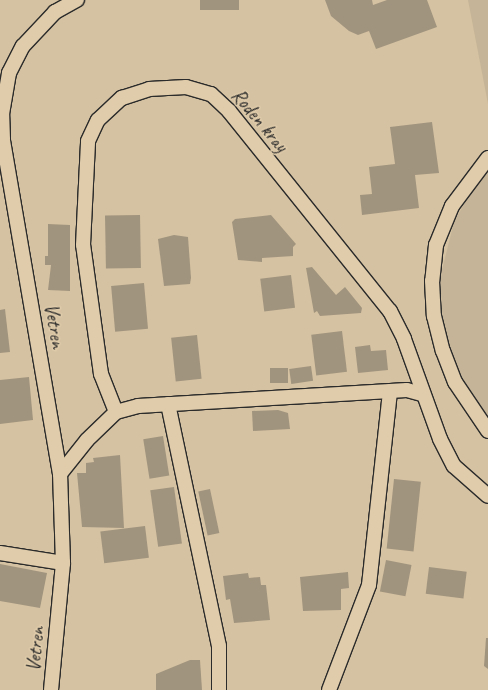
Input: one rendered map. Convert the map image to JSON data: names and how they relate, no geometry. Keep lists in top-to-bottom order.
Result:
{
  "streets": {
    "street": ["Roden kray", "Vetren"]
  }
}
